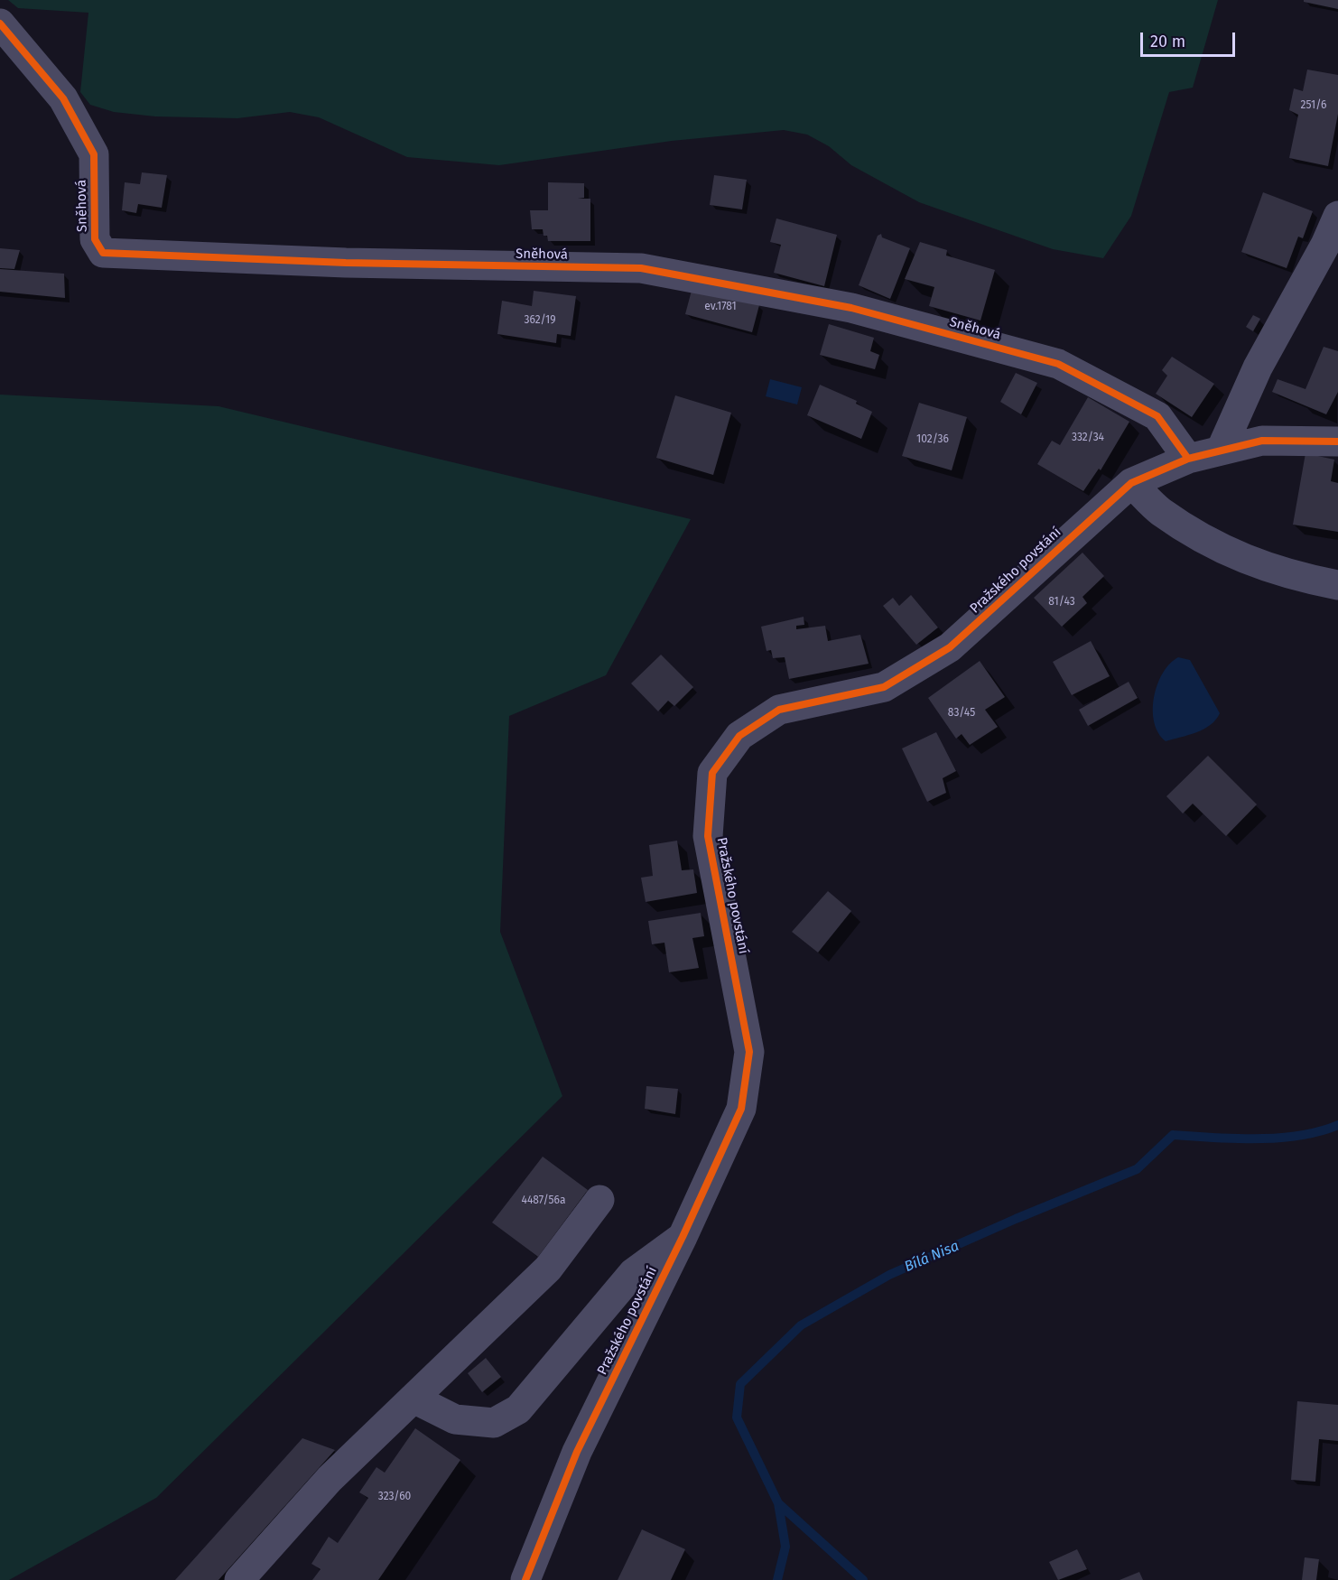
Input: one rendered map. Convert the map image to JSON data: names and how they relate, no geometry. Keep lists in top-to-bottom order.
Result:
{
  "streets": {
    "street": ["Sněhová", "Pražského povstání"]
  },
  "crossings": [
    ["Sněhová", "Pražského povstání"]
  ],
  "water": ["Bílá Nisa"],
  "house_numbers": [
    "251/6",
    "ev.1781",
    "362/19",
    "332/34",
    "102/36",
    "81/43",
    "83/45",
    "4487/56a",
    "323/60"
  ],
  "scale_bar": "20 m"
}
